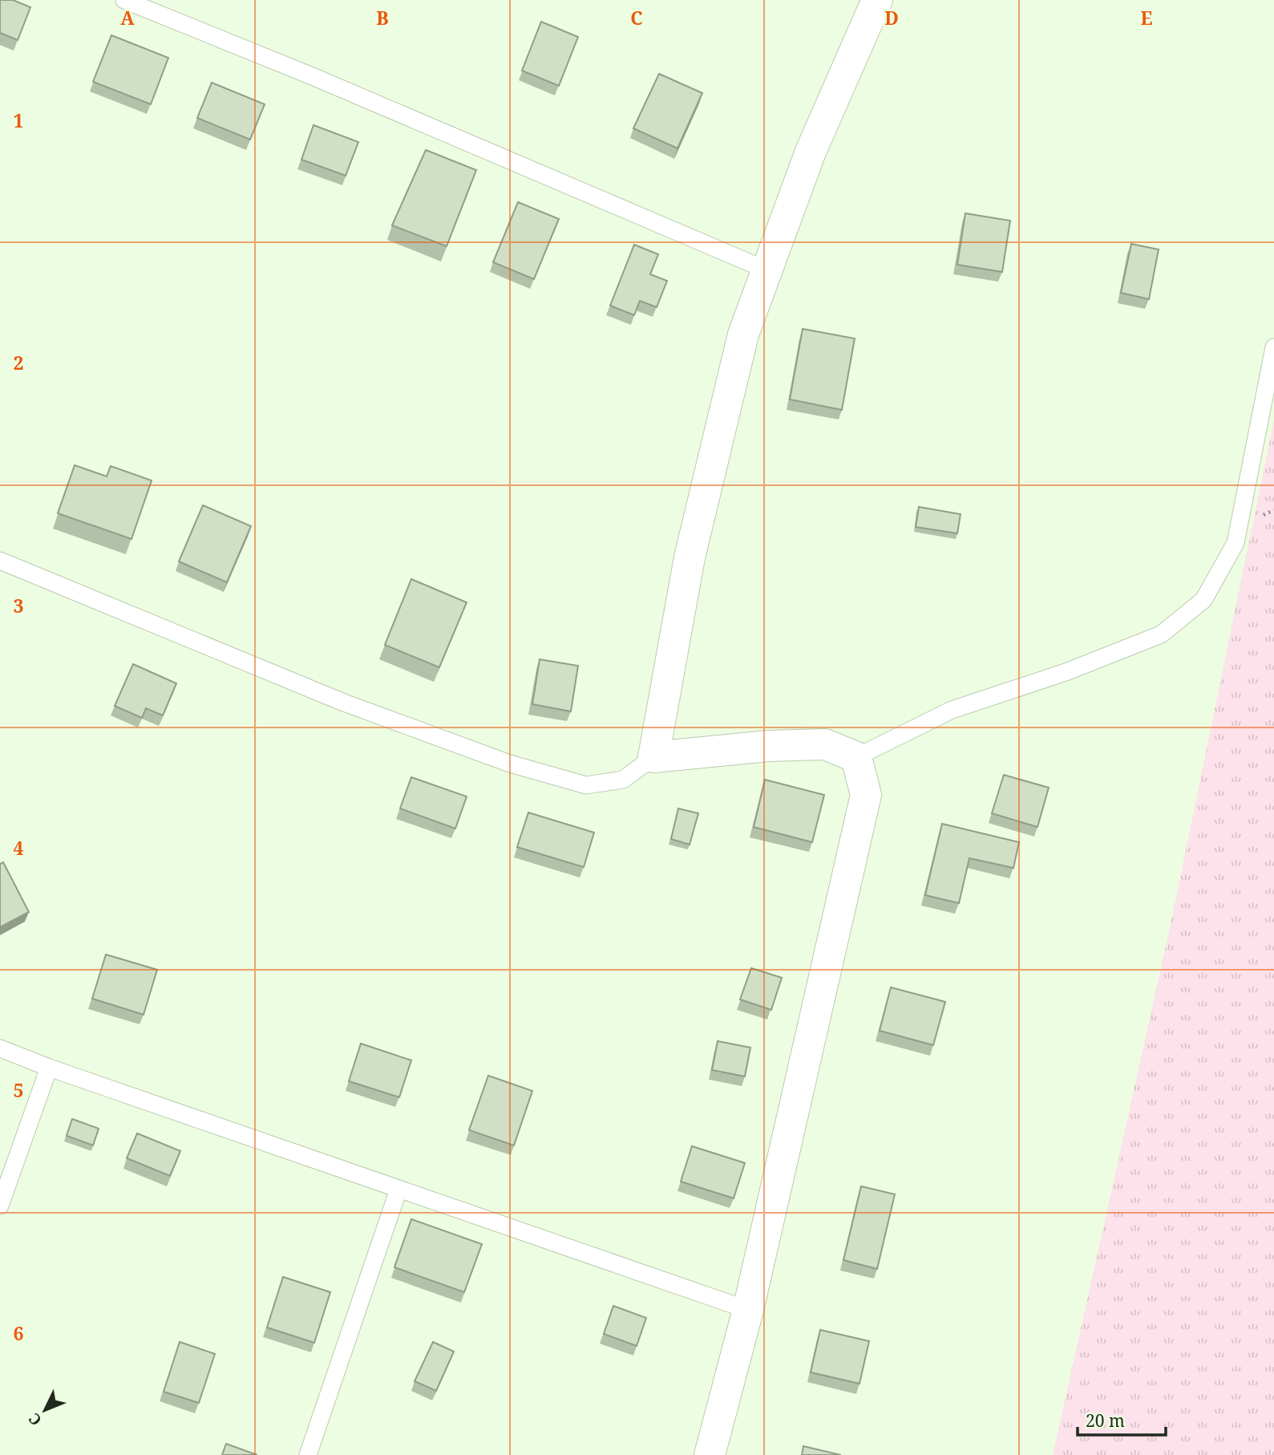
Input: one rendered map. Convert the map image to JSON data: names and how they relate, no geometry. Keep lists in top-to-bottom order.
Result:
{
  "scale_bar": "20 m",
  "north": "bottom left",
  "grid": {
    "columns": [
      "A",
      "B",
      "C",
      "D",
      "E"
    ],
    "rows": [
      "1",
      "2",
      "3",
      "4",
      "5",
      "6"
    ]
  }
}
